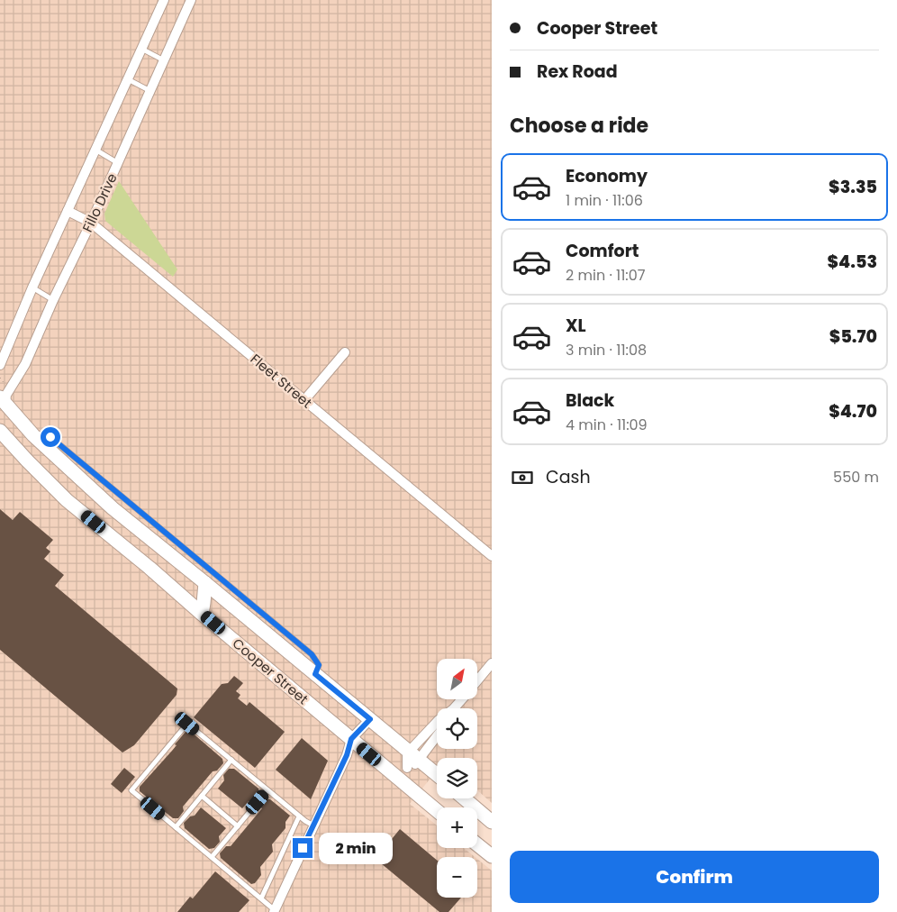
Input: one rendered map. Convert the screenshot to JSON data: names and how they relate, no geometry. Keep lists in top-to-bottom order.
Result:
{
  "streets": {
    "main road": ["Cooper Street"],
    "street": ["Fillo Drive", "Fleet Street"]
  },
  "crossings": [
    ["Fillo Drive", "Fleet Street"],
    ["Fillo Drive", "Cooper Street"]
  ],
  "north": "top right",
  "page": {
    "banner": ["Cooper Street", "Rex Road"],
    "heading": "Choose a ride",
    "list": [
      {
        "name": "Economy",
        "note": "1 min · 11:06",
        "value": "$3.35"
      },
      {
        "name": "Comfort",
        "note": "2 min · 11:07",
        "value": "$4.53"
      },
      {
        "name": "XL",
        "note": "3 min · 11:08",
        "value": "$5.70"
      },
      {
        "name": "Black",
        "note": "4 min · 11:09",
        "value": "$4.70"
      }
    ],
    "pay": ["Cash", "550 m"],
    "map_buttons": ["+", "−"],
    "bubble": "2 min",
    "buttons": "Confirm"
  }
}
